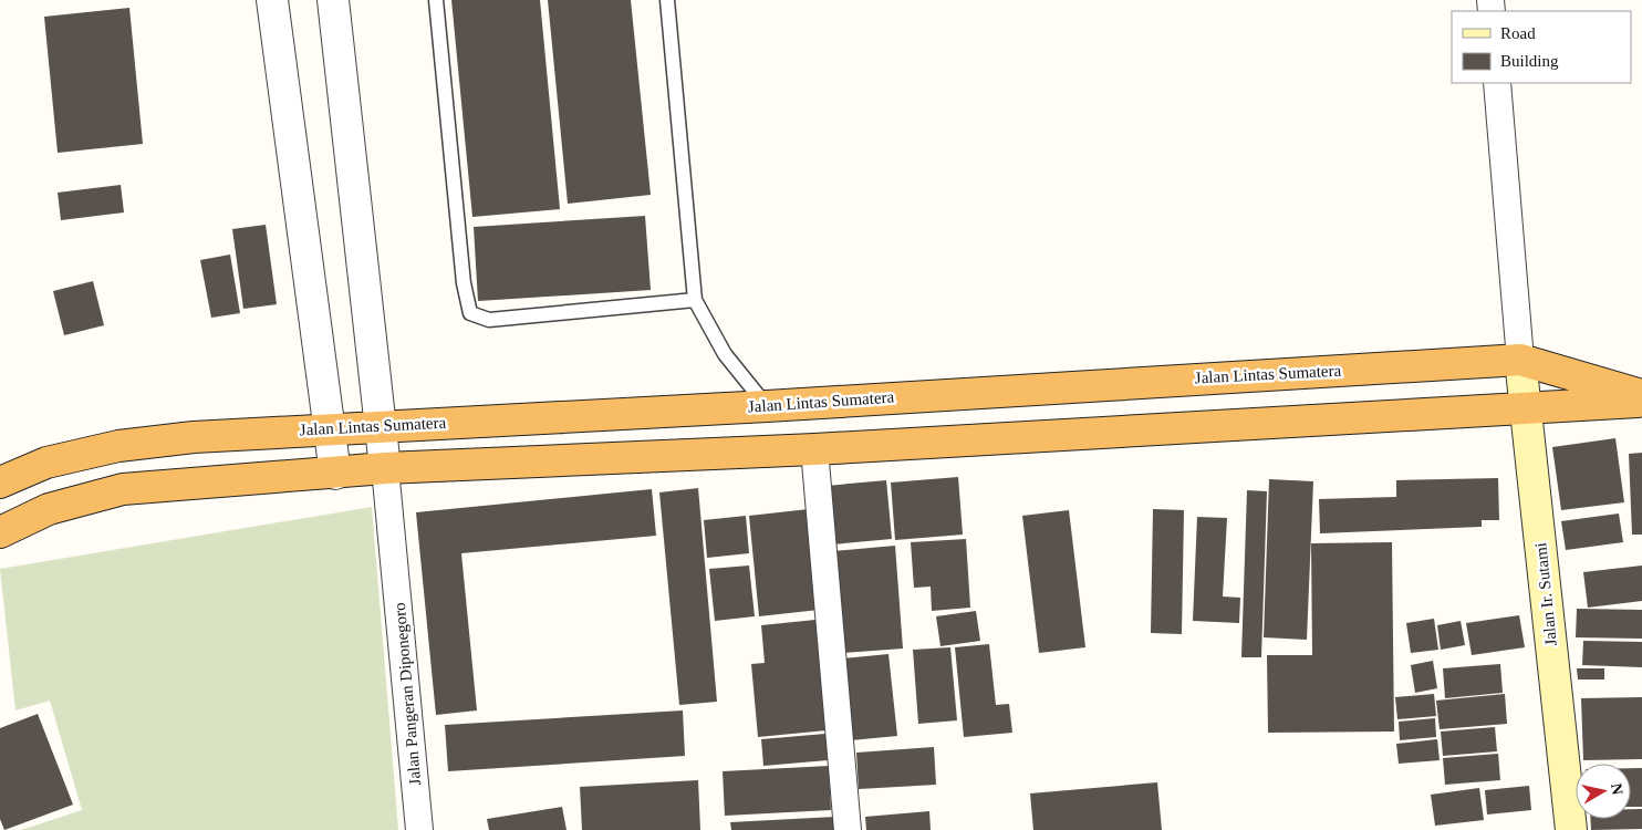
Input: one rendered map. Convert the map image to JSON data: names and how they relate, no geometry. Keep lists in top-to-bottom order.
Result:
{
  "streets": {
    "highway": ["Jalan Lintas Sumatera"],
    "main road": ["Jalan Ir. Sutami"],
    "street": ["Jalan Pangeran Diponegoro"]
  },
  "crossings": [
    ["Jalan Lintas Sumatera", "Jalan Ir. Sutami"]
  ],
  "legend": ["Road", "Building"],
  "north": "right"
}
